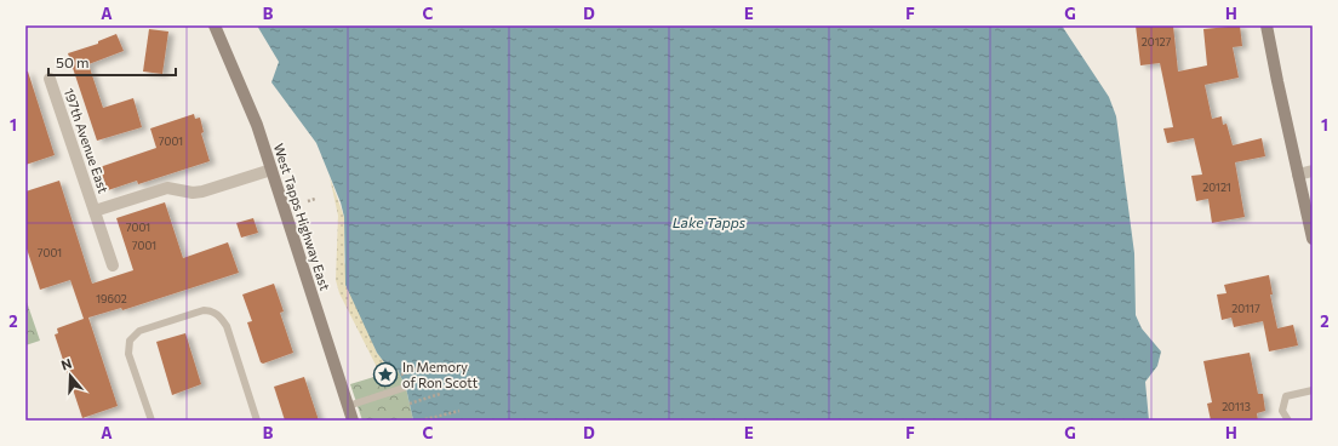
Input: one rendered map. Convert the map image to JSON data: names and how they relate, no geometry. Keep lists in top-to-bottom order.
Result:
{
  "streets": {
    "street": ["197th Avenue East", "West Tapps Highway East"]
  },
  "crossings": [
    ["197th Avenue East", "West Tapps Highway East"]
  ],
  "water": ["Lake Tapps"],
  "places": {
    "place": ["In Memory of Ron Scott"]
  },
  "house_numbers": [
    "20127",
    "7001",
    "20121",
    "7001",
    "7001",
    "7001",
    "19602",
    "20117",
    "20113"
  ],
  "scale_bar": "50 m",
  "north": "top",
  "grid": {
    "columns": [
      "A",
      "B",
      "C",
      "D",
      "E",
      "F",
      "G",
      "H"
    ],
    "rows": ["1", "2"]
  }
}
